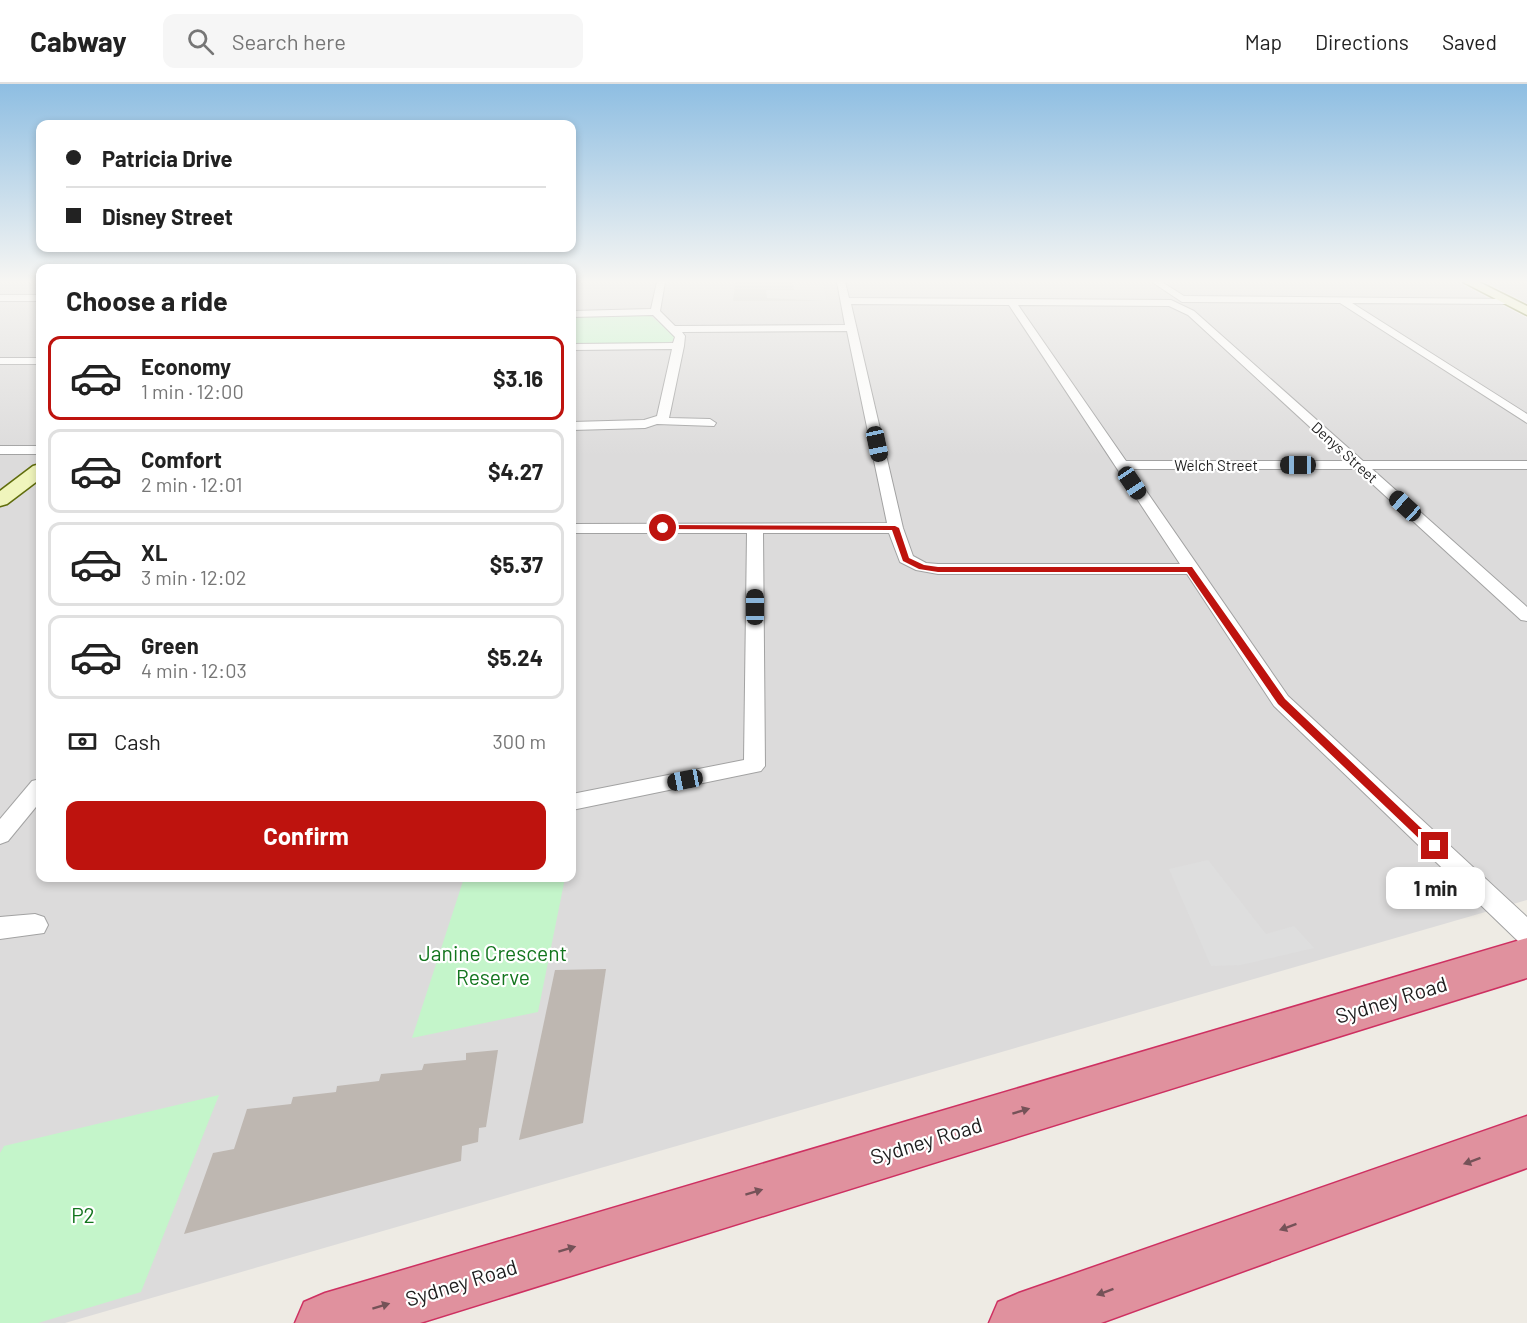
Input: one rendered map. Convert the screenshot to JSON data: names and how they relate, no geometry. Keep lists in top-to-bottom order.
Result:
{
  "streets": {
    "highway": ["Sydney Road"],
    "street": ["Denys Street", "Welch Street"]
  },
  "crossings": [
    ["Denys Street", "Welch Street"]
  ],
  "parks": ["Janine Crescent Reserve", "P2"],
  "page": {
    "header": "Cabway",
    "search": "Search here",
    "nav": ["Map", "Directions", "Saved"],
    "banner": ["Patricia Drive", "Disney Street"],
    "heading": "Choose a ride",
    "list": [
      {
        "name": "Economy",
        "note": "1 min · 12:00",
        "value": "$3.16"
      },
      {
        "name": "Comfort",
        "note": "2 min · 12:01",
        "value": "$4.27"
      },
      {
        "name": "XL",
        "note": "3 min · 12:02",
        "value": "$5.37"
      },
      {
        "name": "Green",
        "note": "4 min · 12:03",
        "value": "$5.24"
      }
    ],
    "pay": ["Cash", "300 m"],
    "buttons": "Confirm",
    "bubble": "1 min"
  }
}
